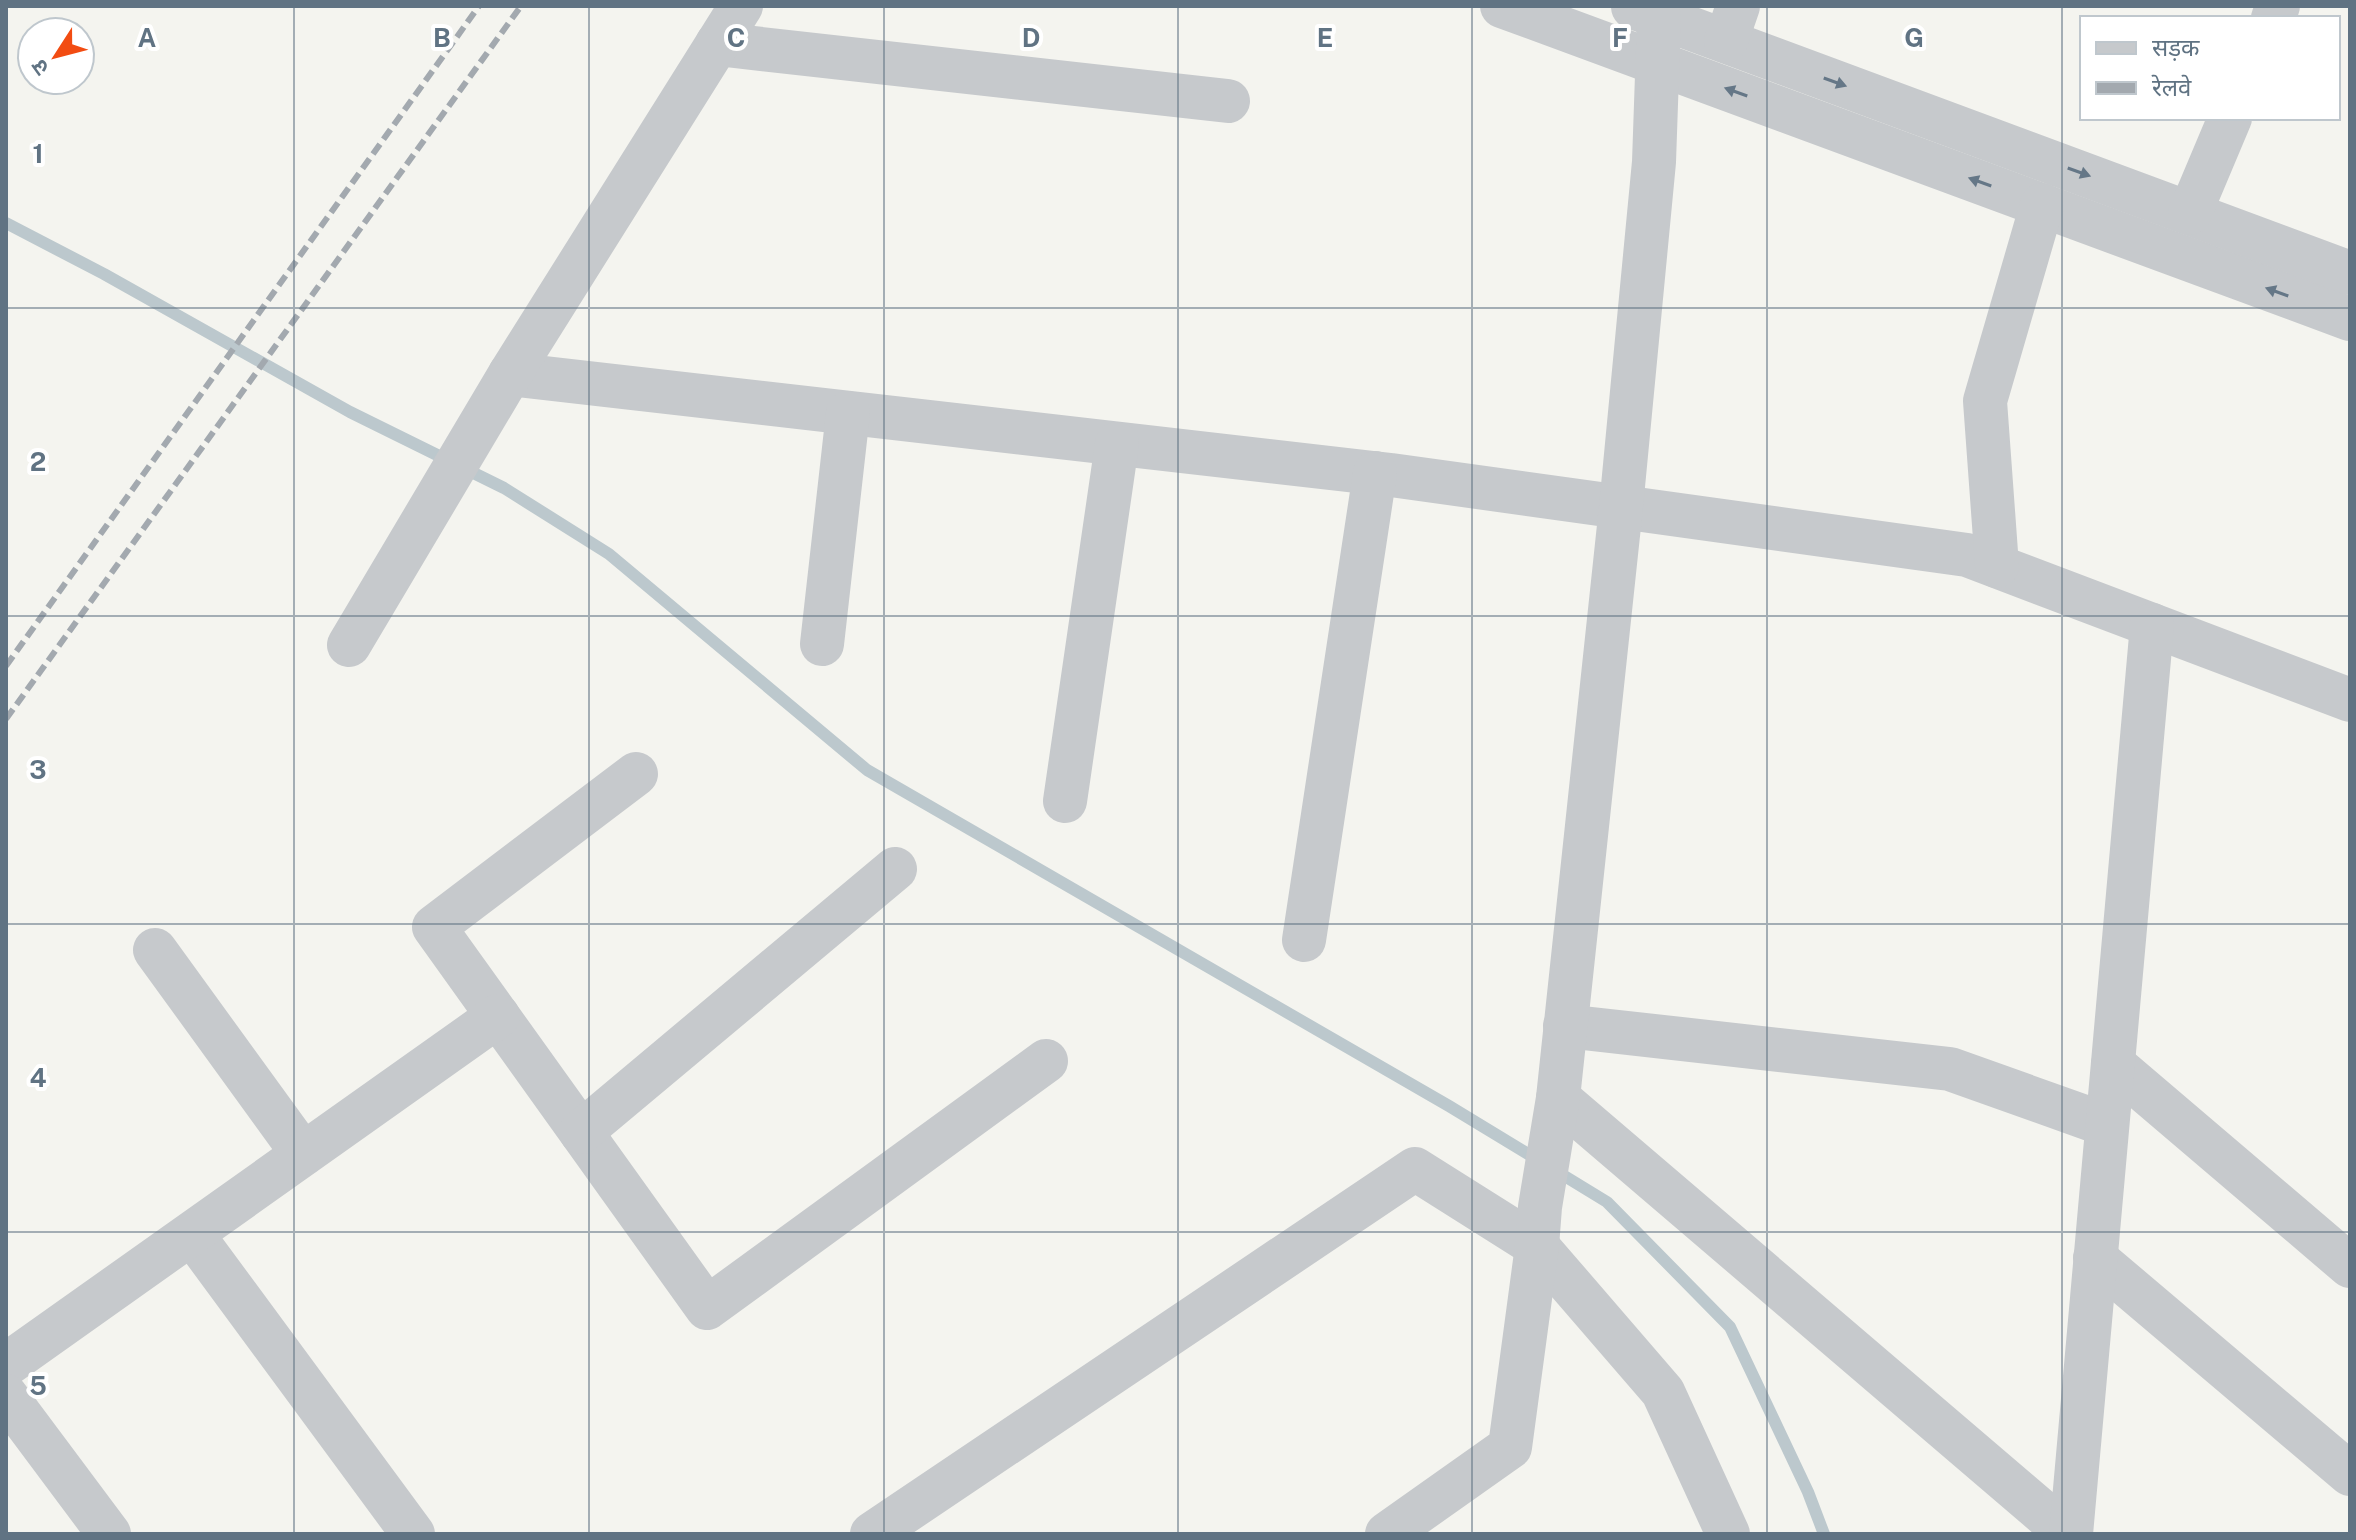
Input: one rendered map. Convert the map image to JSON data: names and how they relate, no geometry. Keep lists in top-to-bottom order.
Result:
{
  "legend": ["सड़क", "रेलवे"],
  "north": "bottom left",
  "grid": {
    "columns": [
      "A",
      "B",
      "C",
      "D",
      "E",
      "F",
      "G"
    ],
    "rows": [
      "1",
      "2",
      "3",
      "4",
      "5"
    ]
  }
}
